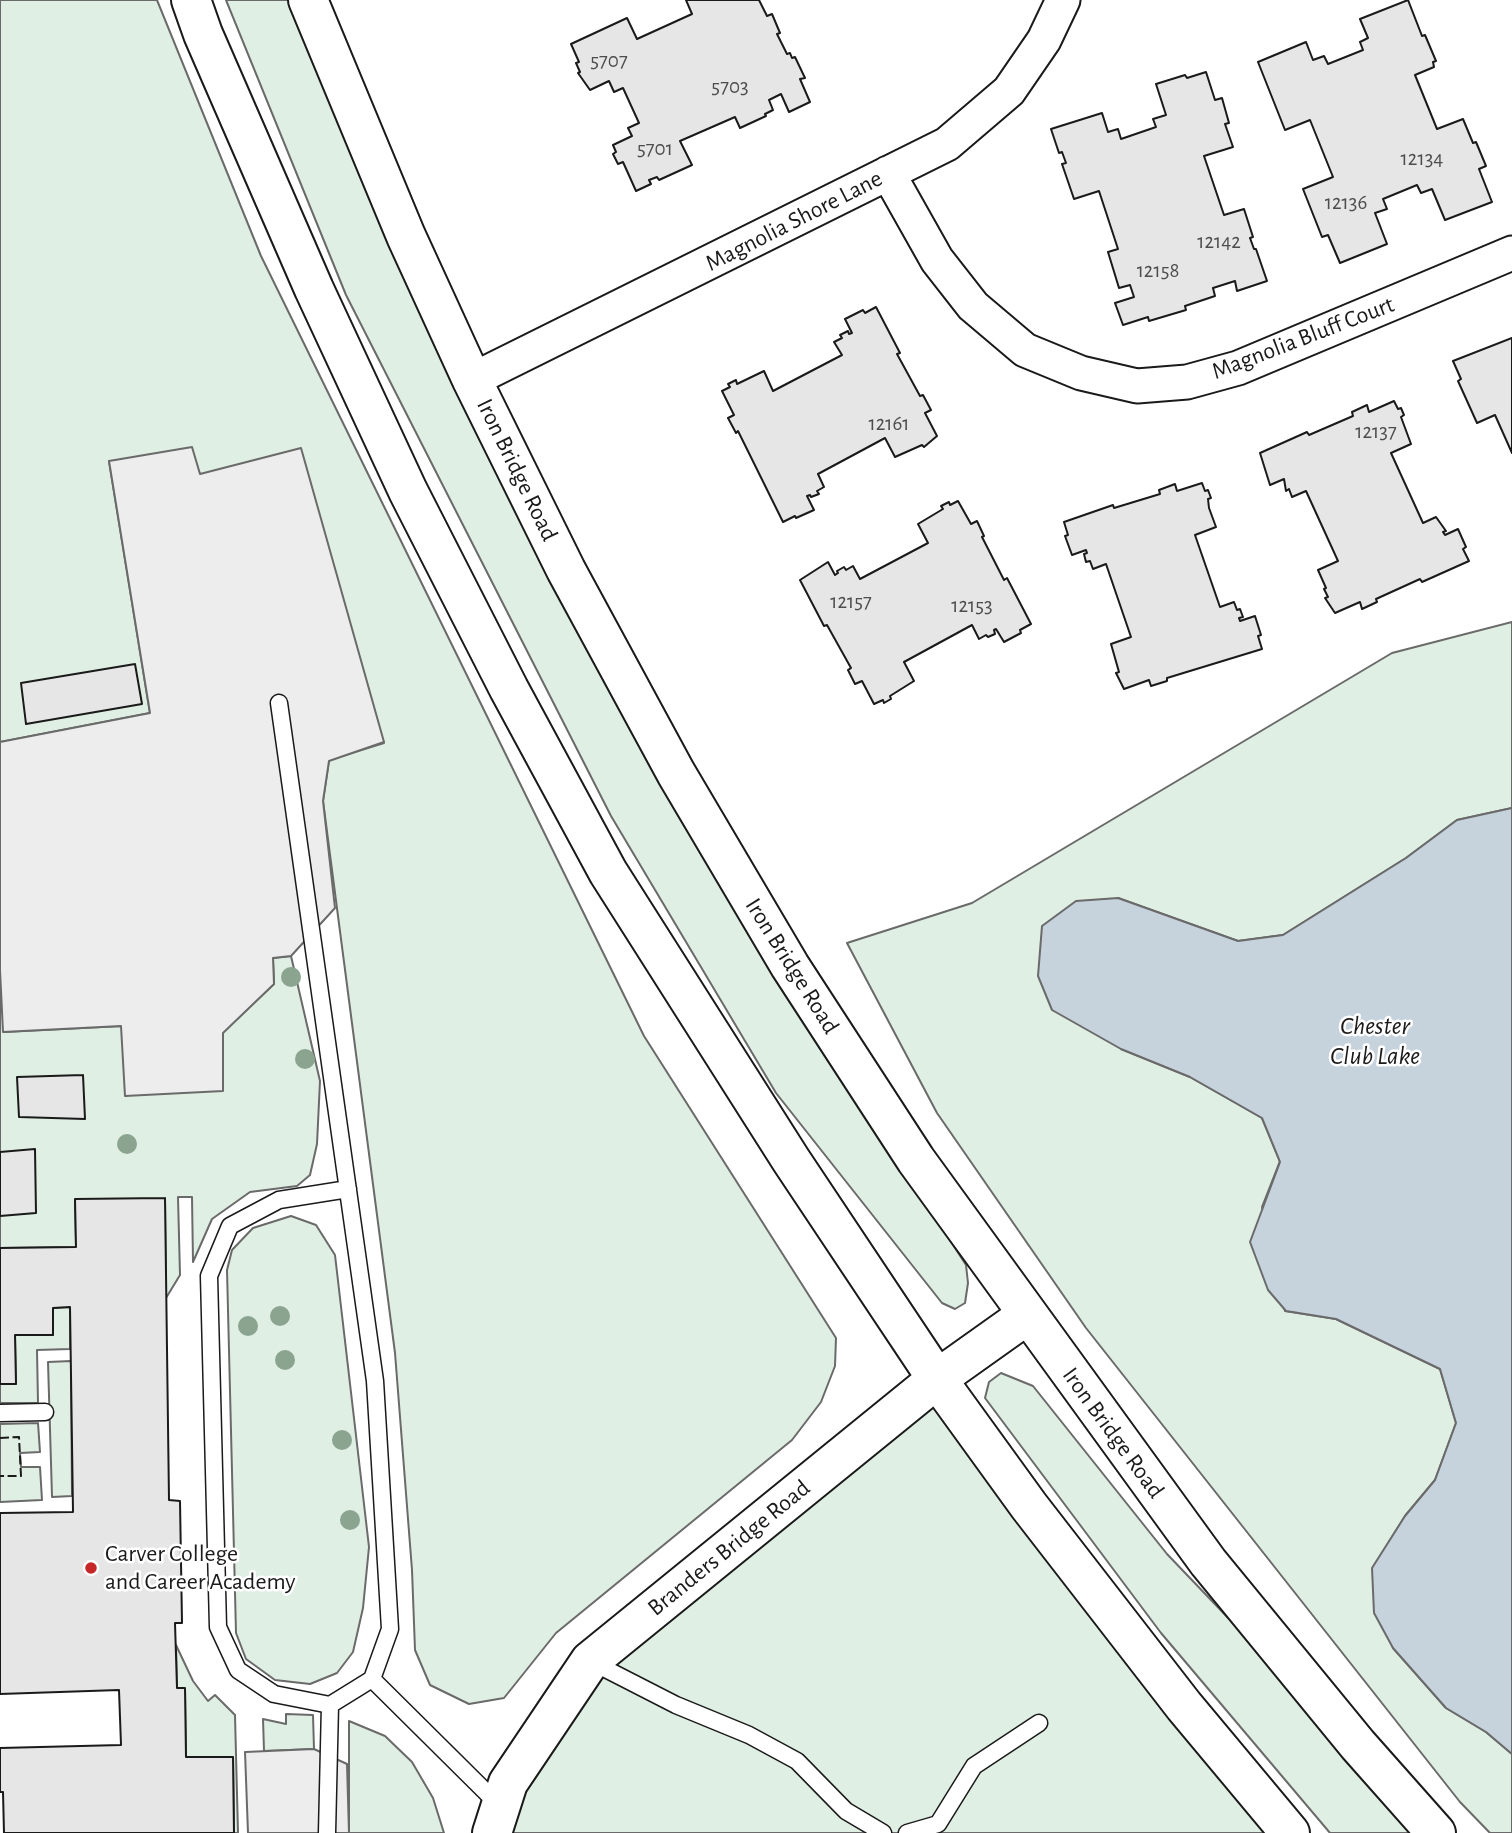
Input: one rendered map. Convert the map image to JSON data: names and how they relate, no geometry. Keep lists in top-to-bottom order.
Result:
{
  "streets": {
    "main road": ["Iron Bridge Road", "Branders Bridge Road"],
    "street": ["Magnolia Shore Lane", "Magnolia Bluff Court"]
  },
  "crossings": [
    ["Magnolia Shore Lane", "Magnolia Bluff Court"],
    ["Magnolia Shore Lane", "Iron Bridge Road"],
    ["Iron Bridge Road", "Branders Bridge Road"]
  ],
  "water": ["Chester Club Lake"],
  "places": ["Carver College and Career Academy"],
  "house_numbers": [
    "5707",
    "5703",
    "5701",
    "12134",
    "12136",
    "12142",
    "12158",
    "12161",
    "12137",
    "12157",
    "12153"
  ]
}
